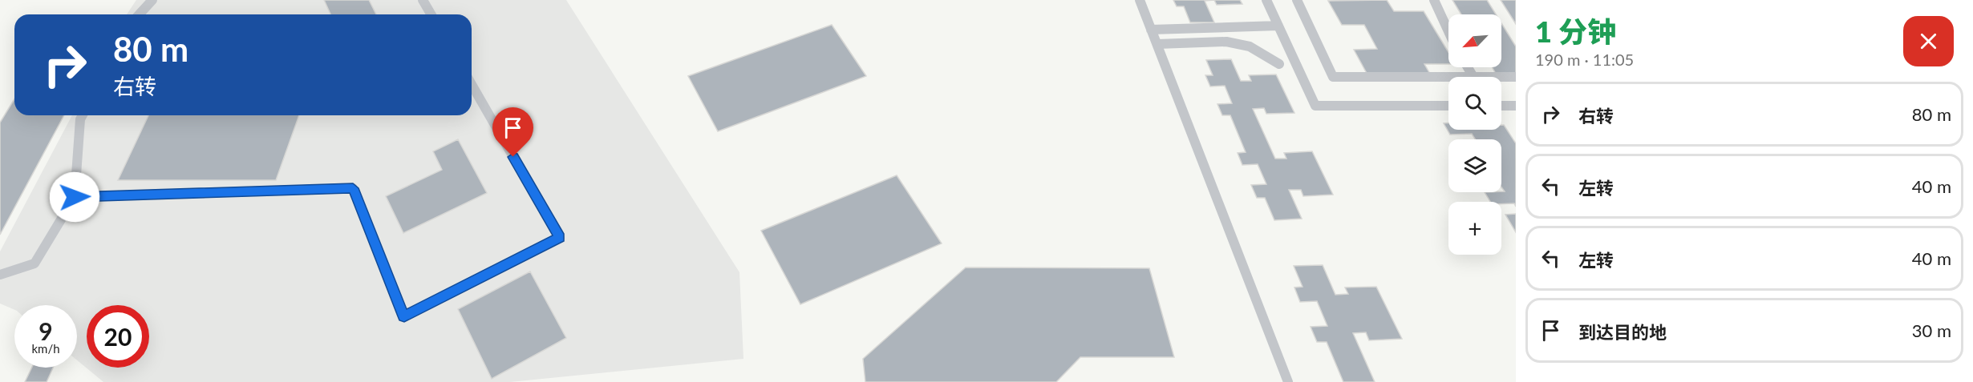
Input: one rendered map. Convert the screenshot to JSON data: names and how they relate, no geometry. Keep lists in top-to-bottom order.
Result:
{
  "north": "bottom left",
  "page": {
    "heading": ["1 分钟", "190 m · 11:05"],
    "map_buttons": "+",
    "turn": ["80 m", "右转"],
    "list": [
      {
        "name": "右转",
        "value": "80 m"
      },
      {
        "name": "左转",
        "value": "40 m"
      },
      {
        "name": "左转",
        "value": "40 m"
      },
      {
        "name": "到达目的地",
        "value": "30 m"
      }
    ],
    "speed": "9 km/h",
    "limit": "20"
  }
}
